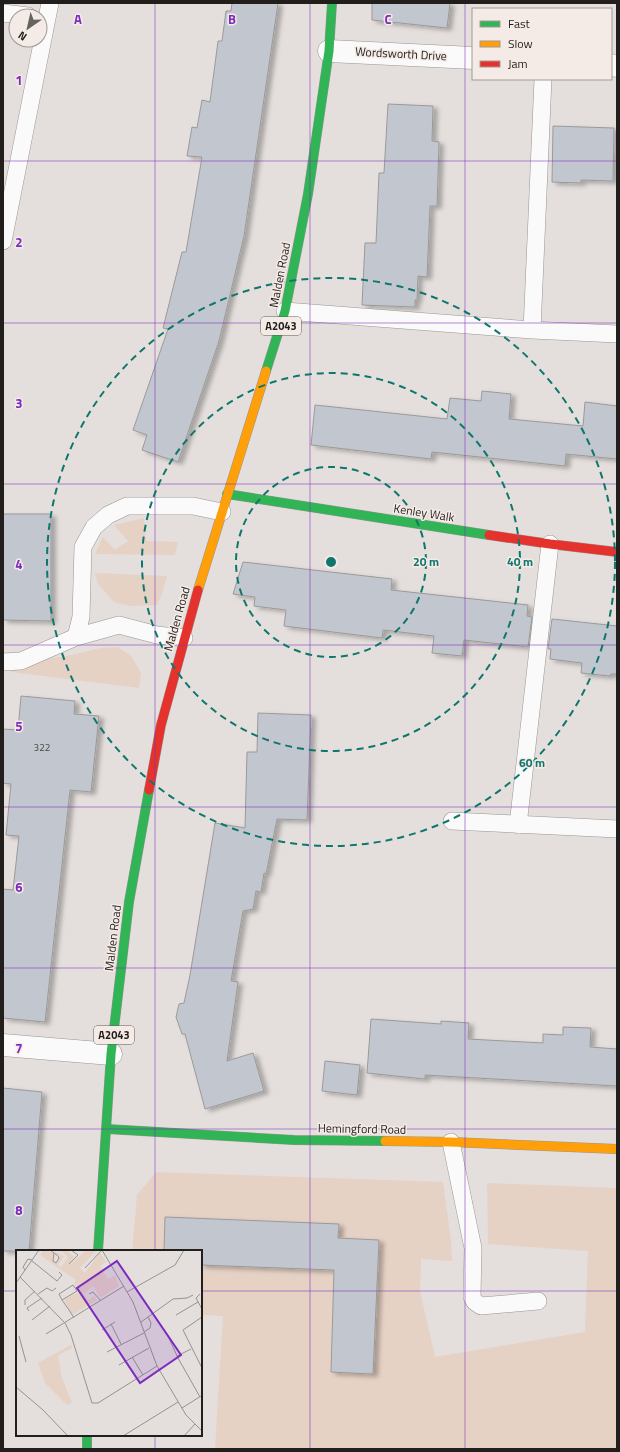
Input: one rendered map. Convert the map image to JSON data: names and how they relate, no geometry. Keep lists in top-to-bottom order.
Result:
{
  "streets": {
    "main road": [
      "Malden Road",
      "A2043",
      "Kenley Walk",
      "Hemingford Road"
    ],
    "street": ["Wordsworth Drive"]
  },
  "crossings": [
    ["Wordsworth Drive", "Malden Road"],
    ["Malden Road", "Kenley Walk"],
    ["Malden Road", "Hemingford Road"]
  ],
  "house_numbers": ["322"],
  "legend": ["Fast", "Slow", "Jam"],
  "north": "bottom left",
  "grid": {
    "columns": ["A", "B", "C"],
    "rows": [
      "1",
      "2",
      "3",
      "4",
      "5",
      "6",
      "7",
      "8"
    ]
  },
  "rings": ["20 m", "40 m", "60 m"]
}
